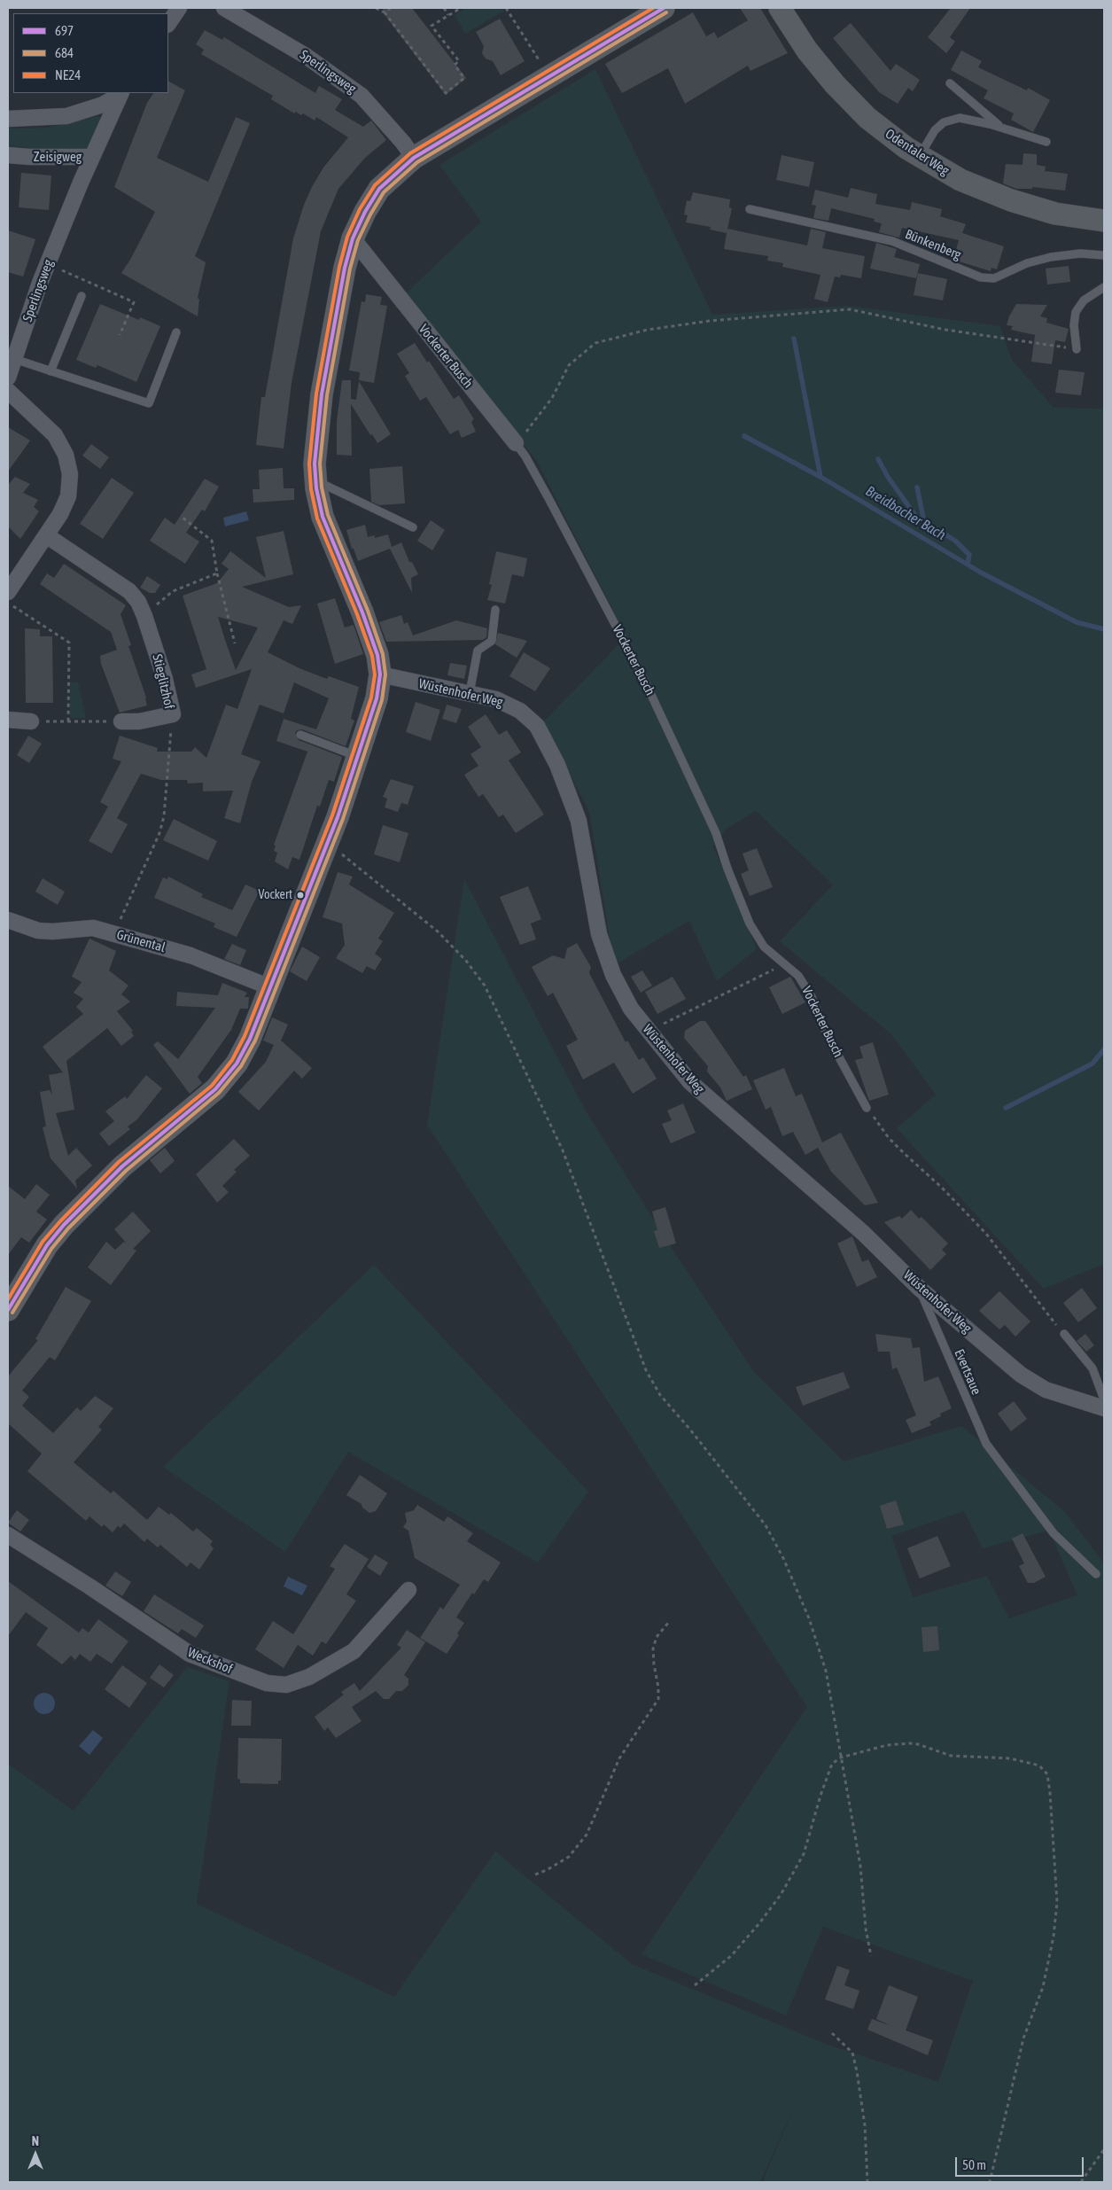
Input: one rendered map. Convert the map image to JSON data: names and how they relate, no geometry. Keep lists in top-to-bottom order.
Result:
{
  "streets": {
    "street": [
      "Sperlingsweg",
      "Odentaler Weg",
      "Zeisigweg",
      "Vockerter Busch",
      "Stieglitzhof",
      "Wüstenhofer Weg",
      "Grünental",
      "Weckshof"
    ],
    "lane": ["Bünkenberg", "Evertsaue"]
  },
  "crossings": [
    ["Sperlingsweg", "Zeisigweg"],
    ["Wüstenhofer Weg", "Evertsaue"]
  ],
  "water": ["Breidbacher Bach"],
  "places": ["Vockert"],
  "lines": ["transit line 697", "transit line NE24", "transit line 684"],
  "legend": ["697", "684", "NE24"],
  "scale_bar": "50 m",
  "north": "top"
}
